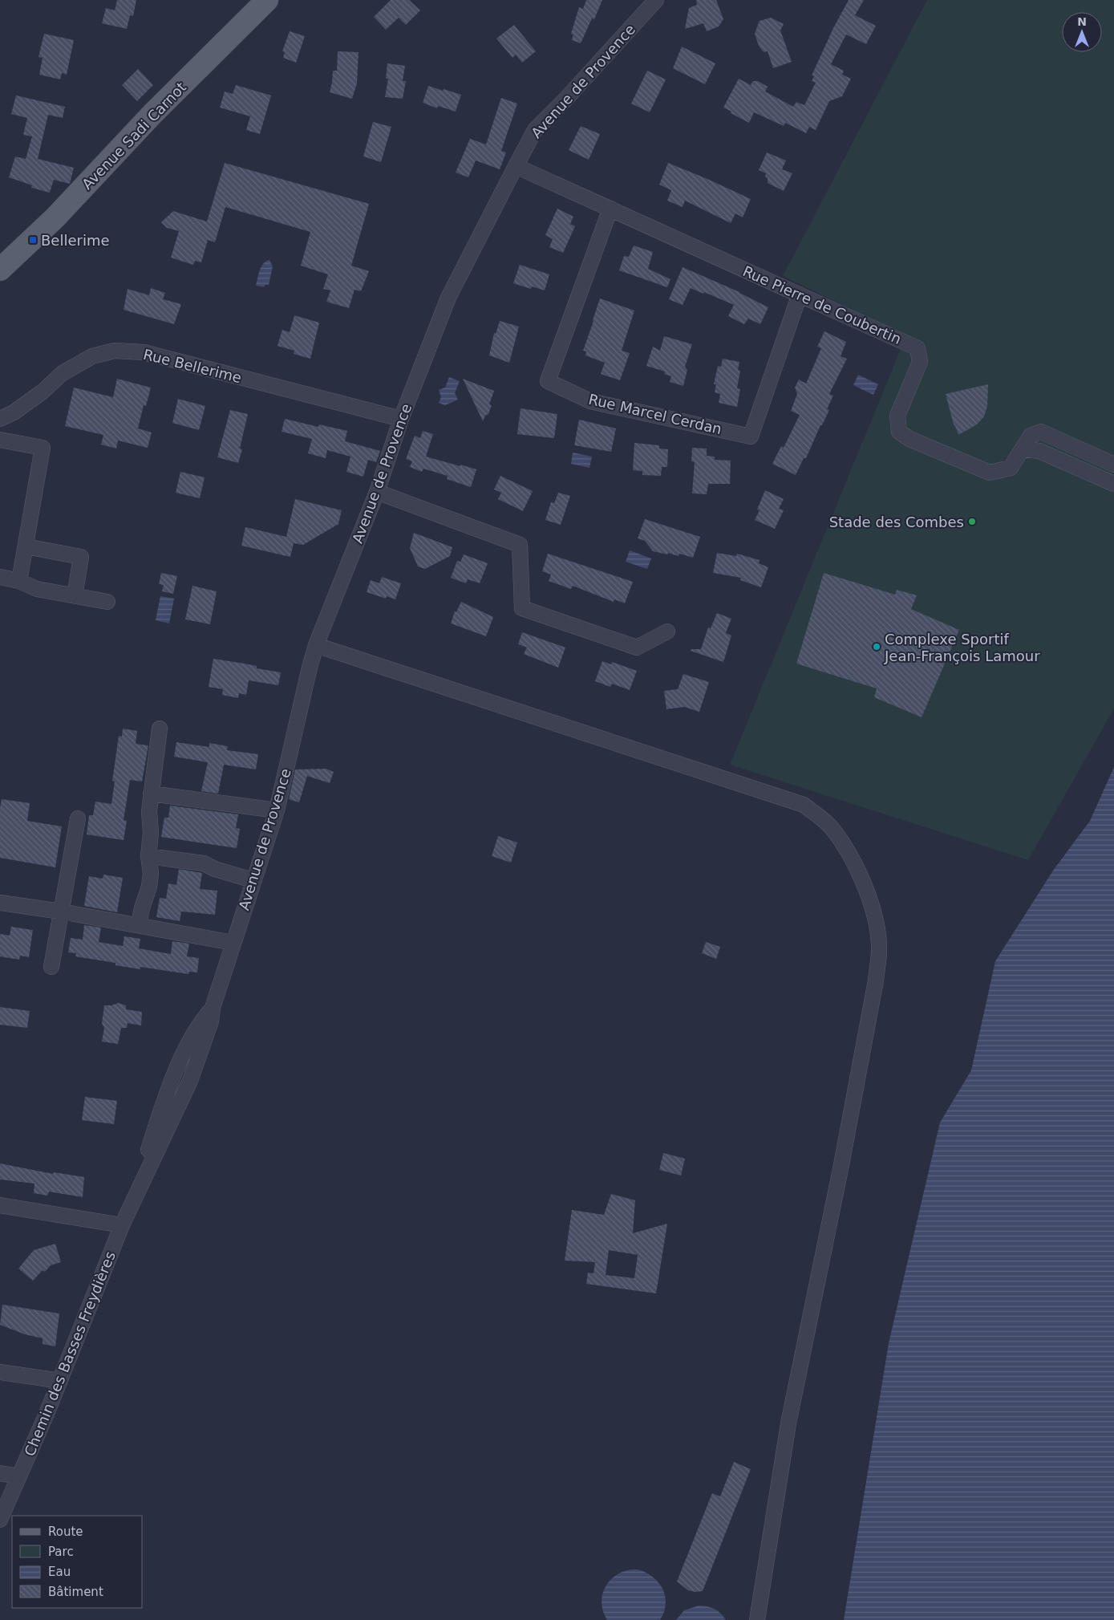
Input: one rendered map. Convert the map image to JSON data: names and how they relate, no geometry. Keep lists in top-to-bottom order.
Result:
{
  "streets": {
    "main road": ["Avenue Sadi Carnot"],
    "street": [
      "Avenue de Provence",
      "Rue Pierre de Coubertin",
      "Rue Bellerime",
      "Rue Marcel Cerdan",
      "Chemin des Basses Freydières"
    ]
  },
  "crossings": [
    ["Avenue de Provence", "Rue Pierre de Coubertin"],
    ["Avenue de Provence", "Rue Bellerime"],
    ["Avenue de Provence", "Chemin des Basses Freydières"],
    ["Rue Pierre de Coubertin", "Rue Marcel Cerdan"]
  ],
  "places": {
    "transit": ["Bellerime"],
    "other": ["Stade des Combes", "Complexe Sportif Jean-François Lamour"]
  },
  "legend": [
    "Route",
    "Parc",
    "Eau",
    "Bâtiment"
  ],
  "north": "top"
}
